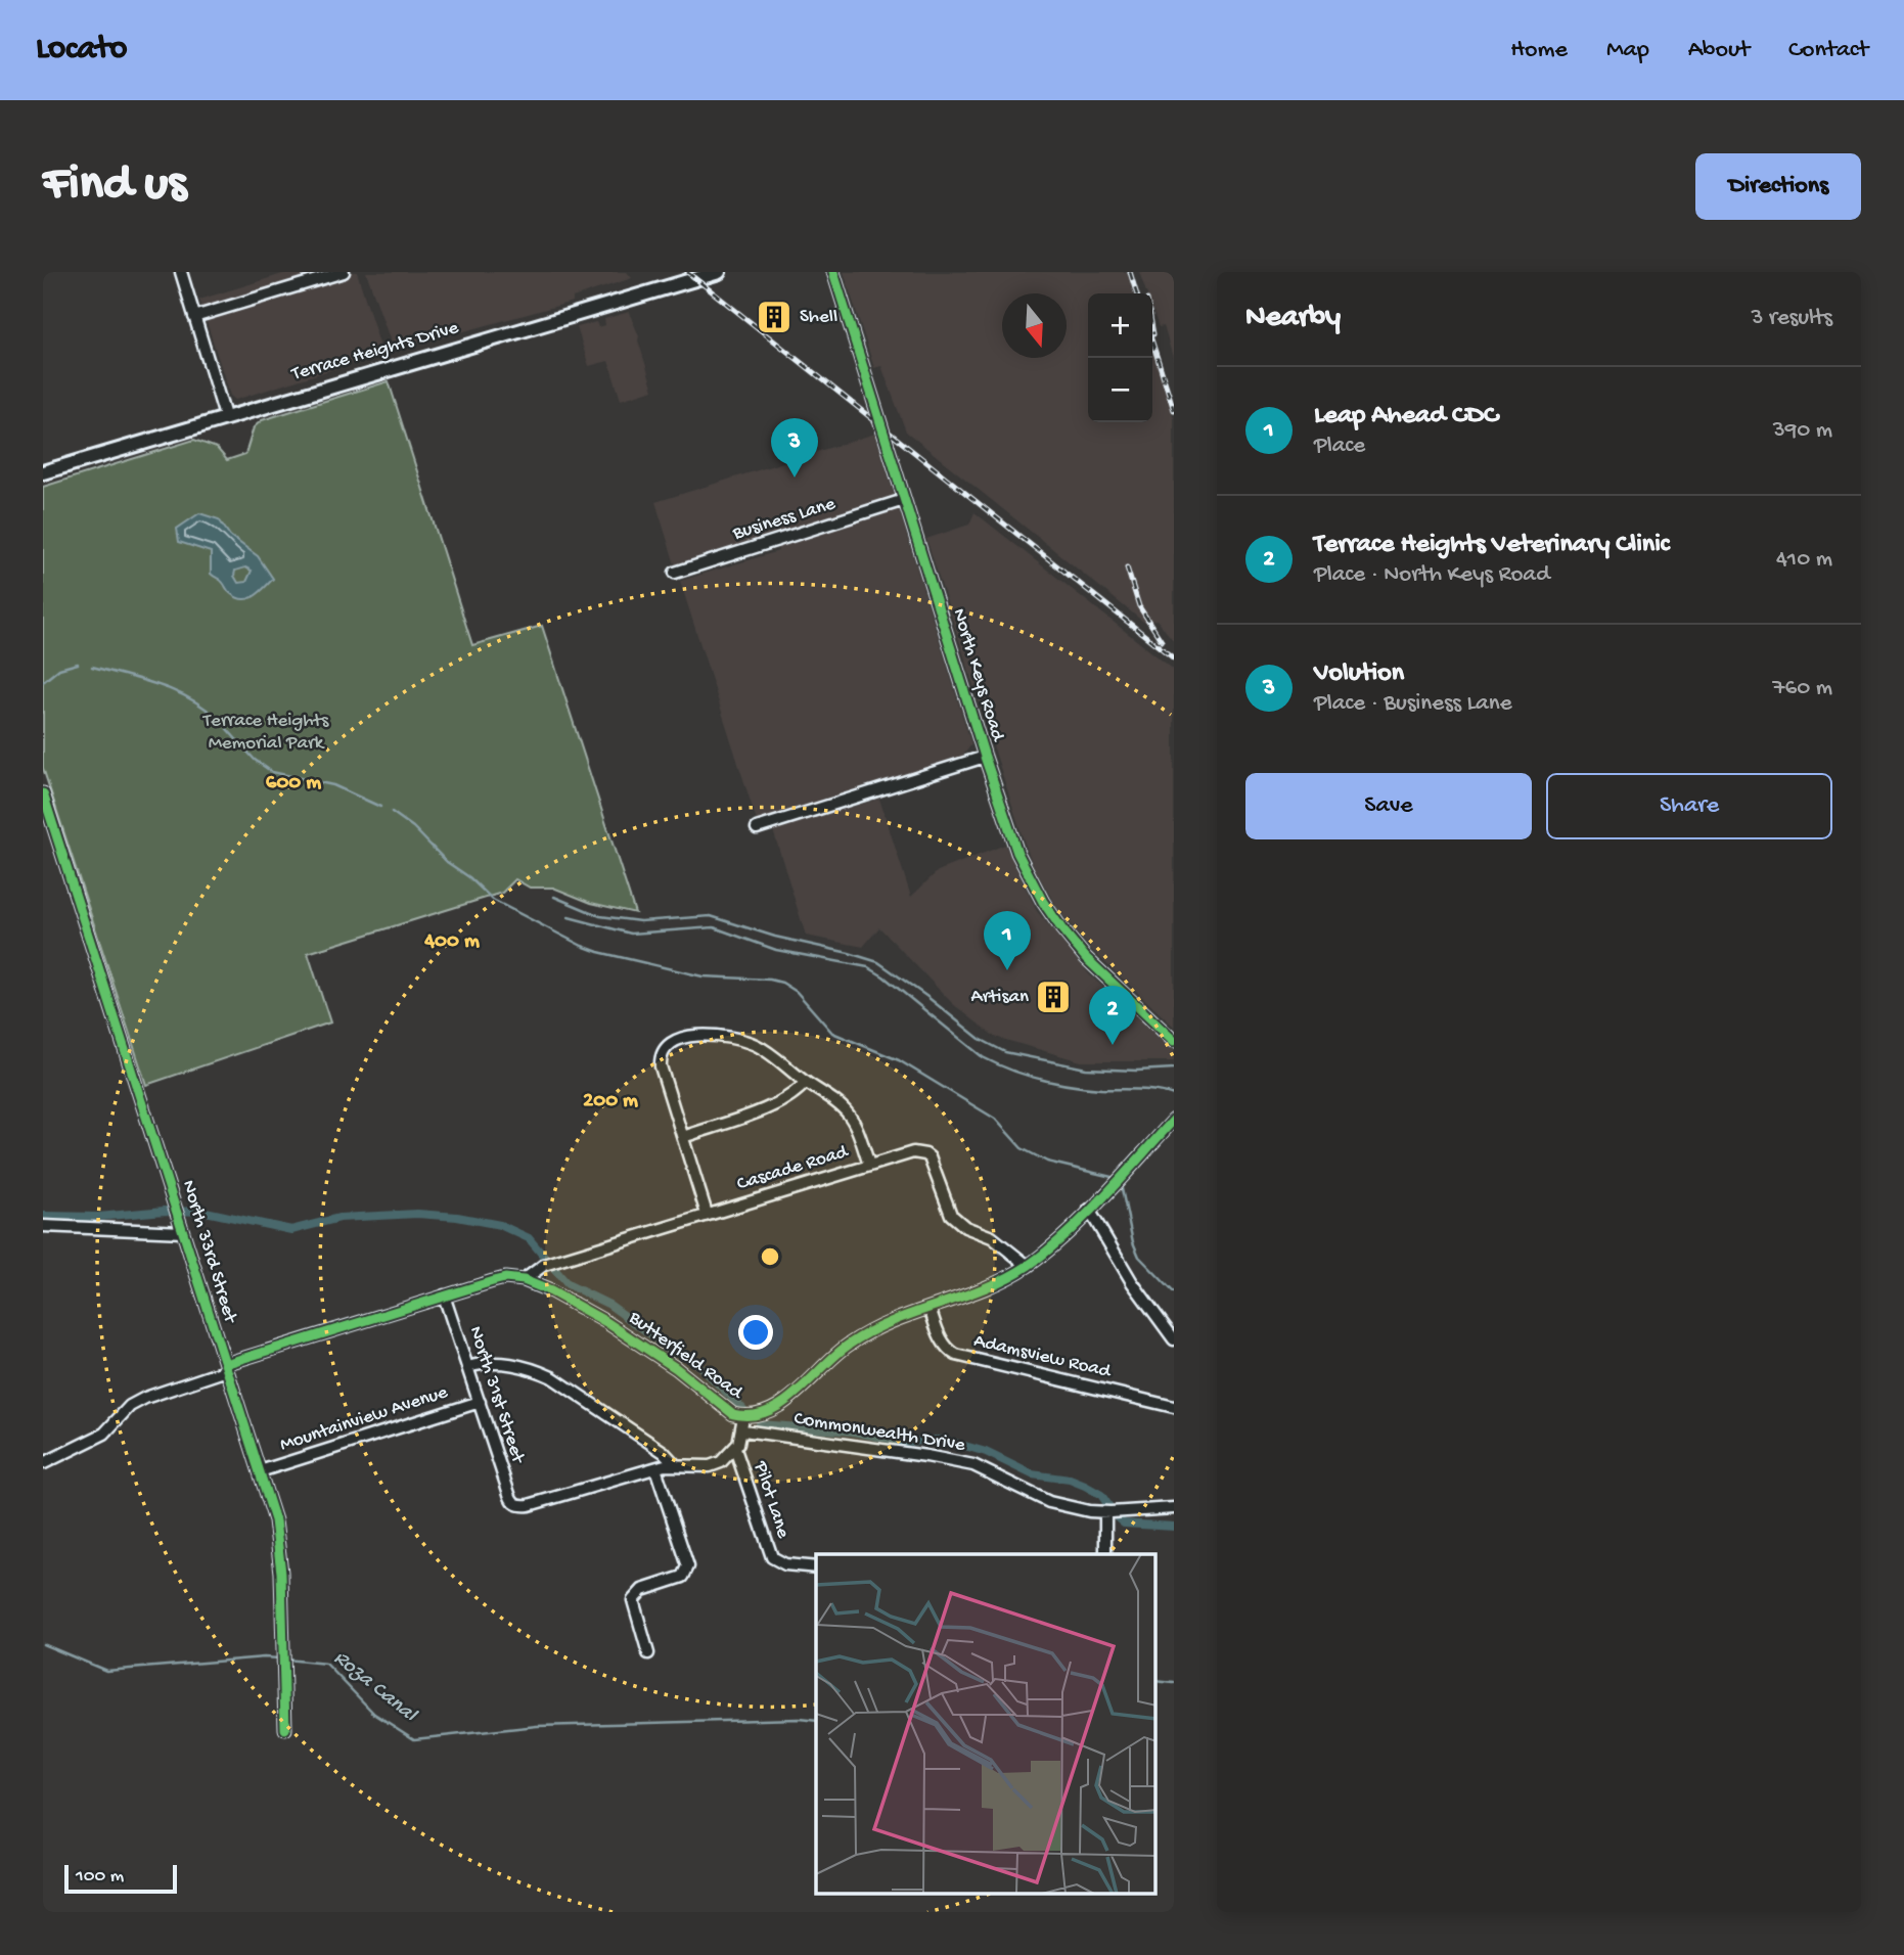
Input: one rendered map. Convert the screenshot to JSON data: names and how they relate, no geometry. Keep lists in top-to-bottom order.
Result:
{
  "streets": {
    "main road": ["Terrace Heights Drive"],
    "street": [
      "Business Lane",
      "North Keys Road",
      "Cascade Road",
      "North 33rd Street",
      "Butterfield Road",
      "Adamsview Road",
      "North 31st Street",
      "Mountainview Avenue",
      "Commonwealth Drive",
      "Pilot Lane"
    ]
  },
  "crossings": [
    ["Business Lane", "North Keys Road"],
    ["Cascade Road", "Butterfield Road"],
    ["North 33rd Street", "Butterfield Road"],
    ["North 33rd Street", "Mountainview Avenue"],
    ["Butterfield Road", "Adamsview Road"],
    ["Butterfield Road", "North 31st Street"],
    ["North 31st Street", "Mountainview Avenue"]
  ],
  "water": ["Roza Canal"],
  "parks": ["Terrace Heights Memorial Park"],
  "places": {
    "building": ["Shell", "Artisan"]
  },
  "scale_bar": "100 m",
  "north": "bottom",
  "page": {
    "header": "Locato",
    "nav": [
      "Home",
      "Map",
      "About",
      "Contact"
    ],
    "buttons": [
      "Directions",
      ["Save", "Share"]
    ],
    "title": "Find us",
    "heading": ["Nearby", "3 results"],
    "map_buttons": ["+", "−"],
    "list": [
      {
        "mark": "1",
        "name": "Leap Ahead CDC",
        "note": "Place",
        "value": "390 m"
      },
      {
        "mark": "2",
        "name": "Terrace Heights Veterinary Clinic",
        "note": "Place · North Keys Road",
        "value": "410 m"
      },
      {
        "mark": "3",
        "name": "Volution",
        "note": "Place · Business Lane",
        "value": "760 m"
      }
    ],
    "pins": ["3", "1", "2"],
    "scale": "100 m"
  },
  "rings": ["600 m", "400 m", "200 m"]
}
